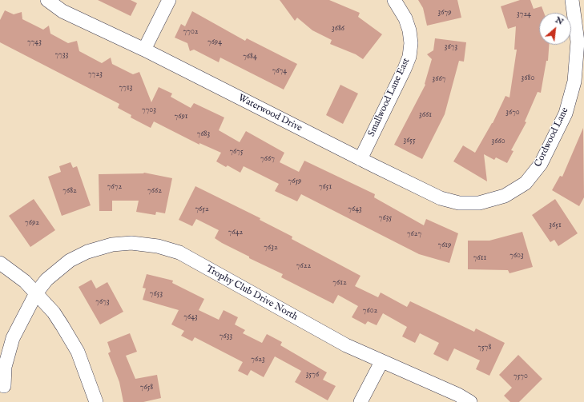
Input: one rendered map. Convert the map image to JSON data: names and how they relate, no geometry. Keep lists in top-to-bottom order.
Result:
{
  "streets": {
    "street": [
      "Smallwood Lane East",
      "Waterwood Drive",
      "Cordwood Lane",
      "Trophy Club Drive North"
    ]
  },
  "crossings": [
    ["Smallwood Lane East", "Waterwood Drive"],
    ["Waterwood Drive", "Cordwood Lane"]
  ],
  "house_numbers": [
    "3679",
    "3724",
    "3686",
    "7702",
    "7743",
    "7694",
    "3673",
    "7733",
    "7684",
    "7674",
    "7723",
    "3680",
    "3667",
    "7713",
    "7703",
    "3670",
    "3661",
    "7691",
    "7683",
    "3655",
    "3660",
    "7675",
    "7667",
    "7659",
    "7672",
    "7651",
    "7682",
    "7662",
    "7652",
    "7643",
    "7635",
    "7692",
    "3651",
    "7642",
    "7627",
    "7619",
    "7632",
    "7603",
    "7611",
    "7622",
    "7612",
    "7653",
    "7673",
    "7602",
    "7643",
    "7633",
    "7578",
    "7623",
    "3576",
    "7570",
    "7658"
  ],
  "north": "top right"
}
